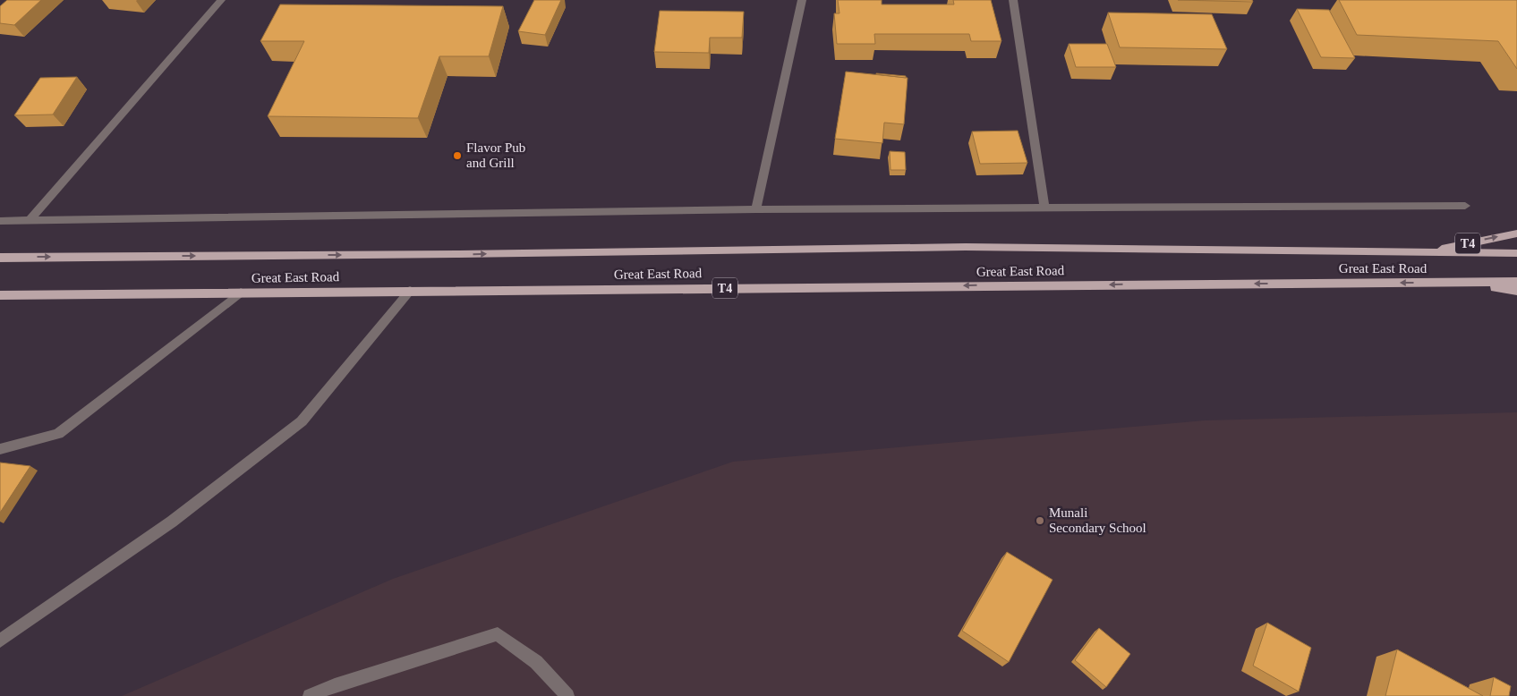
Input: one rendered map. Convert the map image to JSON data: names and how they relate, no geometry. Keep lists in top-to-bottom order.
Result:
{
  "streets": {
    "main road": ["T4", "Great East Road"]
  },
  "places": ["Flavor Pub and Grill", "Munali Secondary School"]
}
